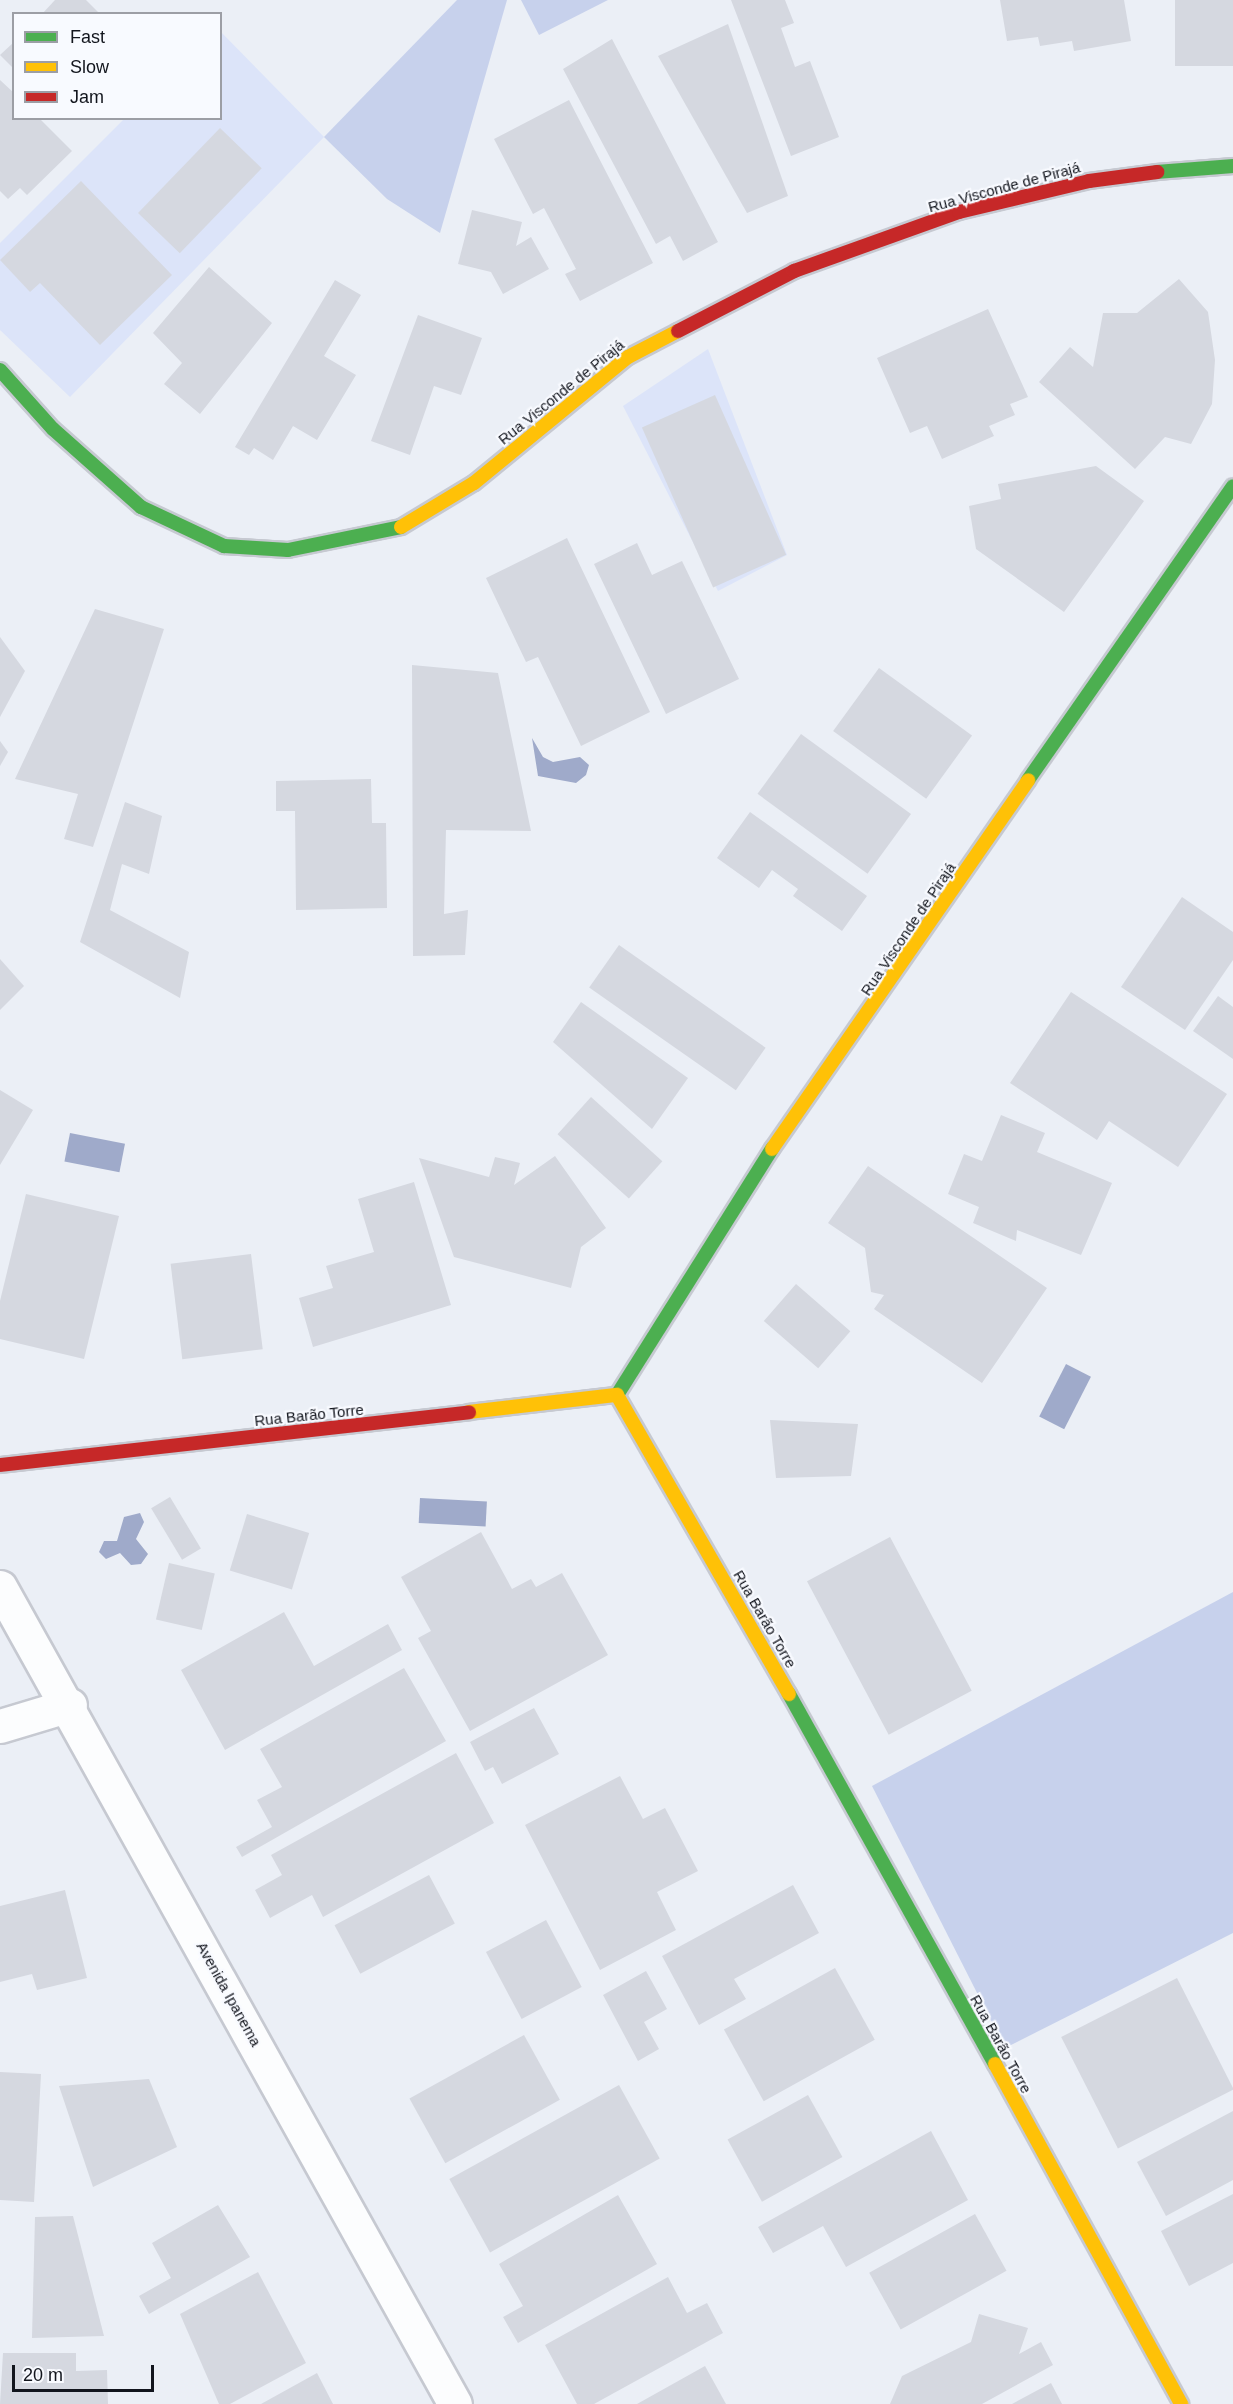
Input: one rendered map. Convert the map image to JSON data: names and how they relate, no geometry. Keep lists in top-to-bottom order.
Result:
{
  "streets": {
    "street": ["Rua Visconde de Pirajá", "Rua Barão Torre", "Avenida Ipanema"]
  },
  "crossings": [
    ["Rua Visconde de Pirajá", "Rua Barão Torre"]
  ],
  "legend": ["Fast", "Slow", "Jam"],
  "scale_bar": "20 m"
}
